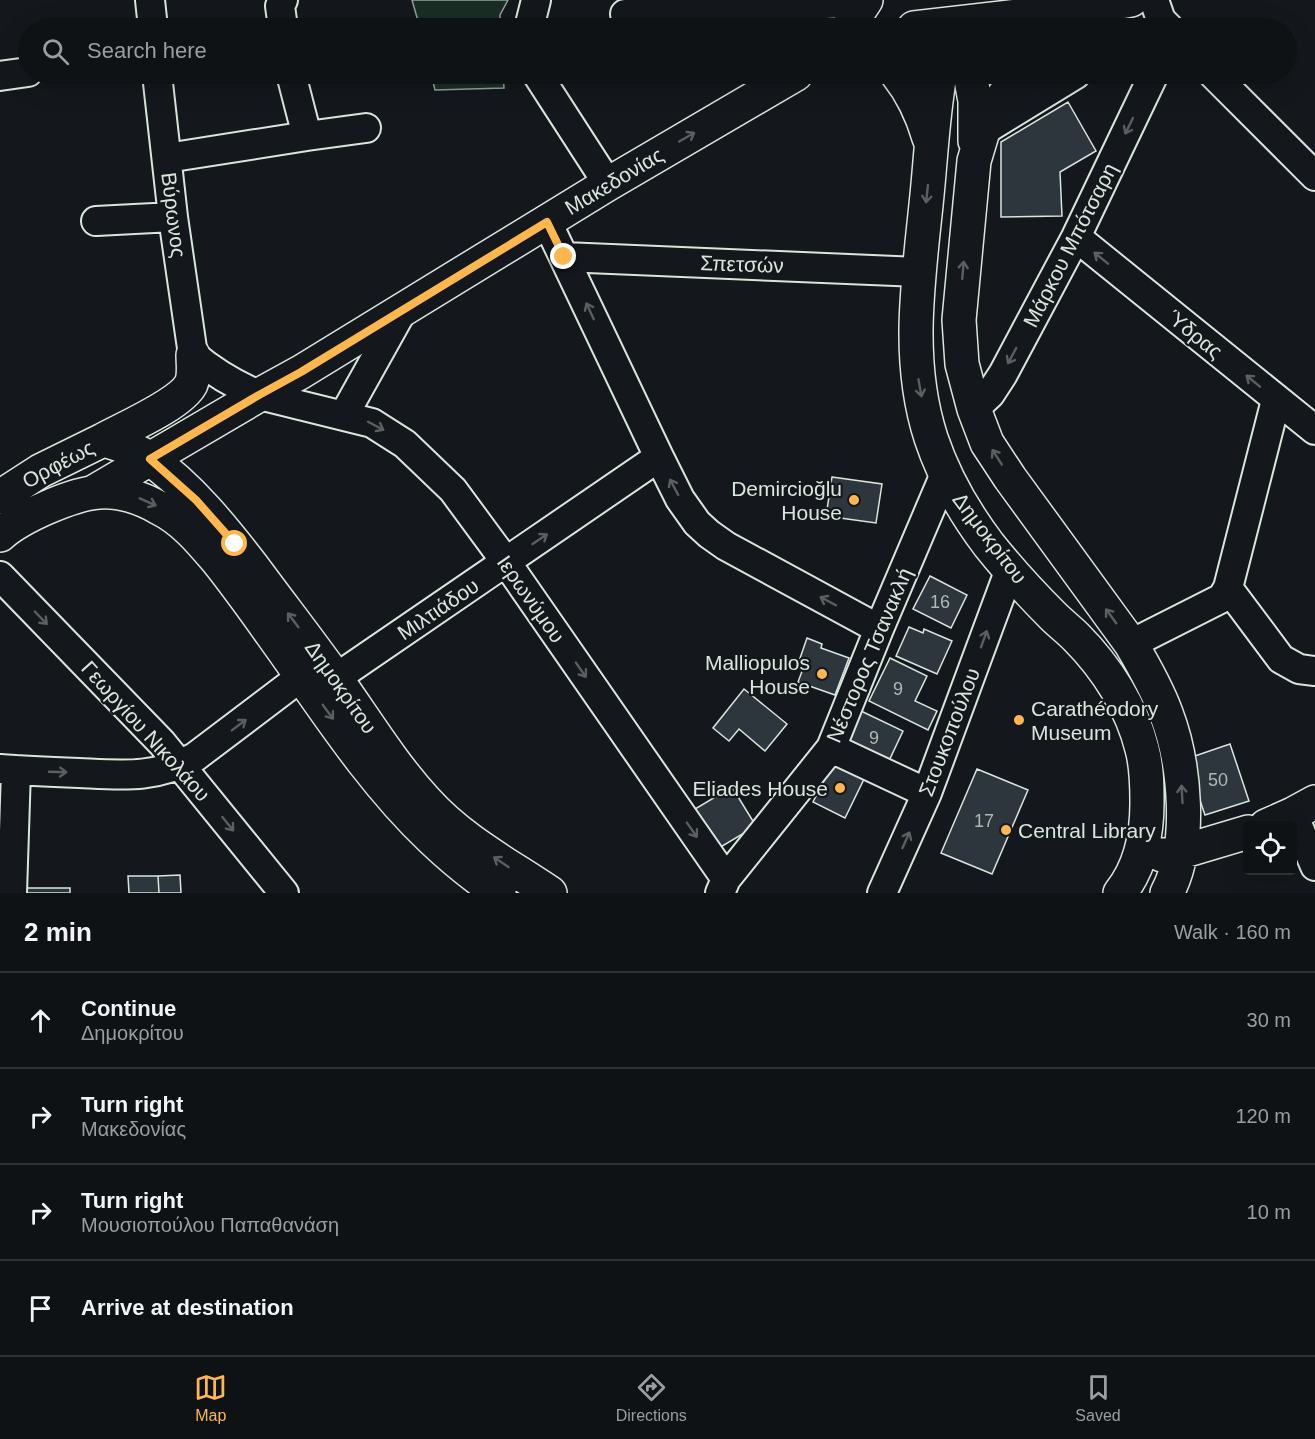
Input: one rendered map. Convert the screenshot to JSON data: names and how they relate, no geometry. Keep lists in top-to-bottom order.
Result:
{
  "streets": {
    "main road": ["Μακεδονίας", "Ορφέως", "Δημοκρίτου"],
    "street": [
      "Βύρωνος",
      "Μάρκου Μπότσαρη",
      "Σπετσών",
      "Ύδρας",
      "Ιερωνύμου",
      "Μιλτιάδου",
      "Νέστορος Τσανακλή",
      "Γεωργίου Νικολάου",
      "Στουκοπούλου"
    ]
  },
  "crossings": [
    ["Μακεδονίας", "Ορφέως"],
    ["Μακεδονίας", "Δημοκρίτου"],
    ["Μακεδονίας", "Ιερωνύμου"],
    ["Βύρωνος", "Ιερωνύμου"],
    ["Μάρκου Μπότσαρη", "Ύδρας"],
    ["Σπετσών", "Δημοκρίτου"],
    ["Ορφέως", "Δημοκρίτου"],
    ["Δημοκρίτου", "Μιλτιάδου"],
    ["Δημοκρίτου", "Νέστορος Τσανακλή"],
    ["Δημοκρίτου", "Στουκοπούλου"],
    ["Ιερωνύμου", "Μιλτιάδου"],
    ["Ιερωνύμου", "Νέστορος Τσανακλή"]
  ],
  "one_way": ["Μιλτιάδου", "Γεωργίου Νικολάου", "Στουκοπούλου"],
  "places": [
    "Demircioğlu House",
    "Malliopulos House",
    "Carathéodory Museum",
    "Eliades House",
    "Central Library"
  ],
  "house_numbers": [
    "16",
    "9",
    "9",
    "50",
    "17"
  ],
  "page": {
    "search": "Search here",
    "heading": ["2 min", "Walk · 160 m"],
    "list": [
      ["Continue", "Δημοκρίτου", "30 m"],
      ["Turn right", "Μακεδονίας", "120 m"],
      ["Turn right", "Μουσιοπούλου Παπαθανάση", "10 m"],
      "Arrive at destination"
    ],
    "nav": ["Map", "Directions", "Saved"]
  }
}
